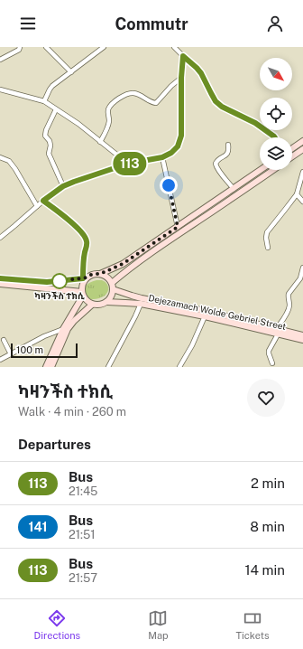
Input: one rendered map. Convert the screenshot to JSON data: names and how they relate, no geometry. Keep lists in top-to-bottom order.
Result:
{
  "streets": {
    "main road": ["Dejezamach Wolde Gebriel Street"]
  },
  "places": ["ካዛንችስ ተክሲ"],
  "lines": ["bus line 113"],
  "scale_bar": "100 m",
  "north": "bottom right",
  "page": {
    "header": "Commutr",
    "on_map": "113",
    "scale": "100 m",
    "heading": [
      ["ካዛንችስ ተክሲ", "Walk · 4 min · 260 m"],
      "Departures"
    ],
    "list": [
      {
        "mark": "113",
        "name": "Bus",
        "note": "21:45",
        "value": "2 min"
      },
      {
        "mark": "141",
        "name": "Bus",
        "note": "21:51",
        "value": "8 min"
      },
      {
        "mark": "113",
        "name": "Bus",
        "note": "21:57",
        "value": "14 min"
      }
    ],
    "tabs": ["Directions", "Map", "Tickets"]
  }
}
